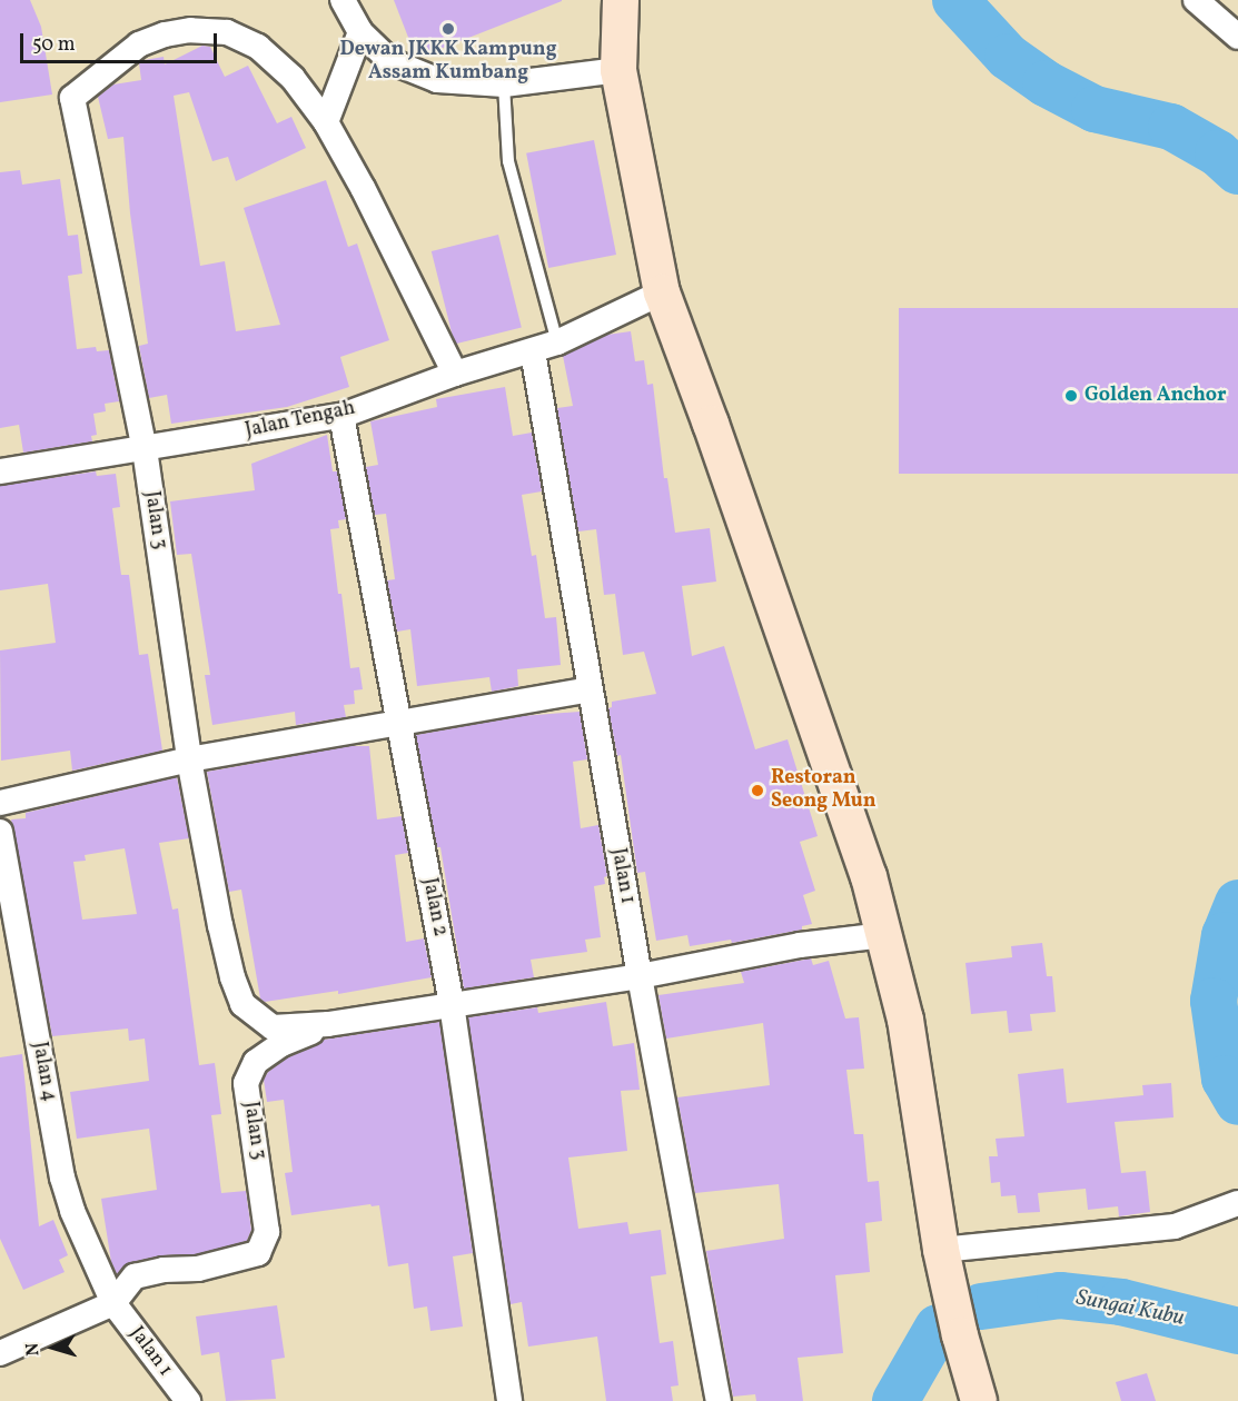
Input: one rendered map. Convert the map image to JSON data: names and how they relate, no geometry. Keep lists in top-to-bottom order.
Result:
{
  "streets": {
    "street": [
      "Jalan Tengah",
      "Jalan 3",
      "Jalan 1",
      "Jalan 2",
      "Jalan 4"
    ]
  },
  "crossings": [
    ["Jalan Tengah", "Jalan 3"],
    ["Jalan Tengah", "Jalan 1"],
    ["Jalan Tengah", "Jalan 2"],
    ["Jalan 3", "Jalan 1"],
    ["Jalan 3", "Jalan 4"],
    ["Jalan 1", "Jalan 4"]
  ],
  "water": ["Sungai Kubu"],
  "places": ["Dewan JKKK Kampung Assam Kumbang", "Golden Anchor", "Restoran Seong Mun"],
  "scale_bar": "50 m",
  "north": "left"
}
